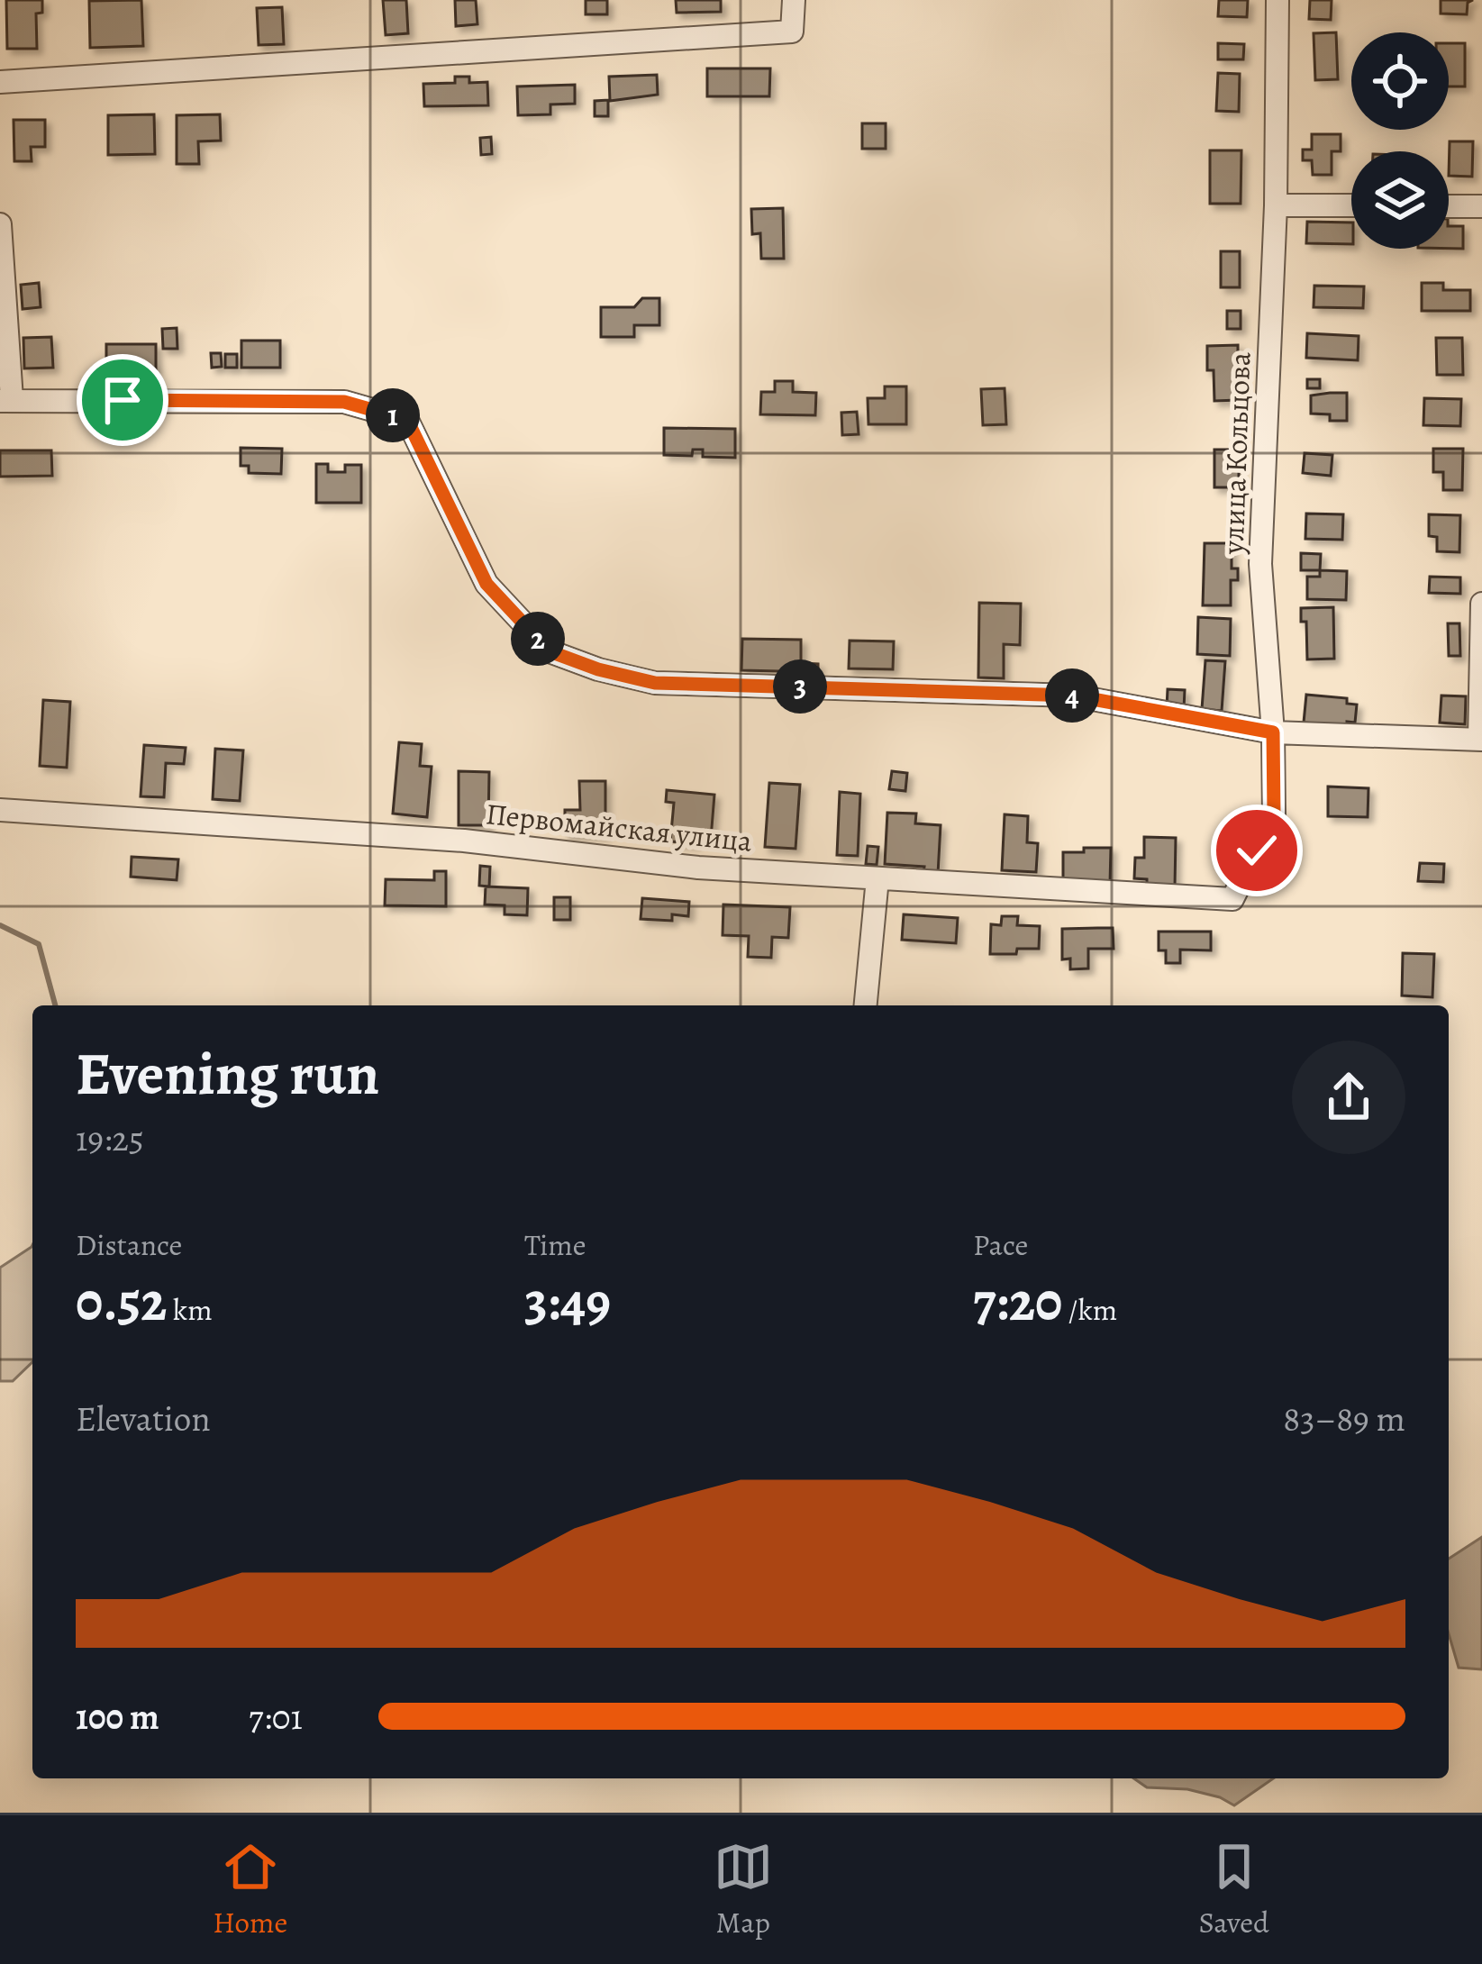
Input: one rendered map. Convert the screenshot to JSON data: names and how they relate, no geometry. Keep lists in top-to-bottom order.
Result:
{
  "streets": {
    "street": ["улица Кольцова", "Первомайская улица"]
  },
  "crossings": [
    ["улица Кольцова", "Первомайская улица"]
  ],
  "page": {
    "pins": [
      "1",
      "2",
      "3",
      "4"
    ],
    "heading": ["Evening run", "19:25"],
    "stats": [
      ["Distance", "0.52 km"],
      ["Time", "3:49"],
      ["Pace", "7:20 /km"]
    ],
    "chart": ["Elevation", "83–89 m"],
    "list": [
      {
        "name": "100 m",
        "note": "7:01"
      }
    ],
    "tabs": ["Home", "Map", "Saved"]
  }
}
